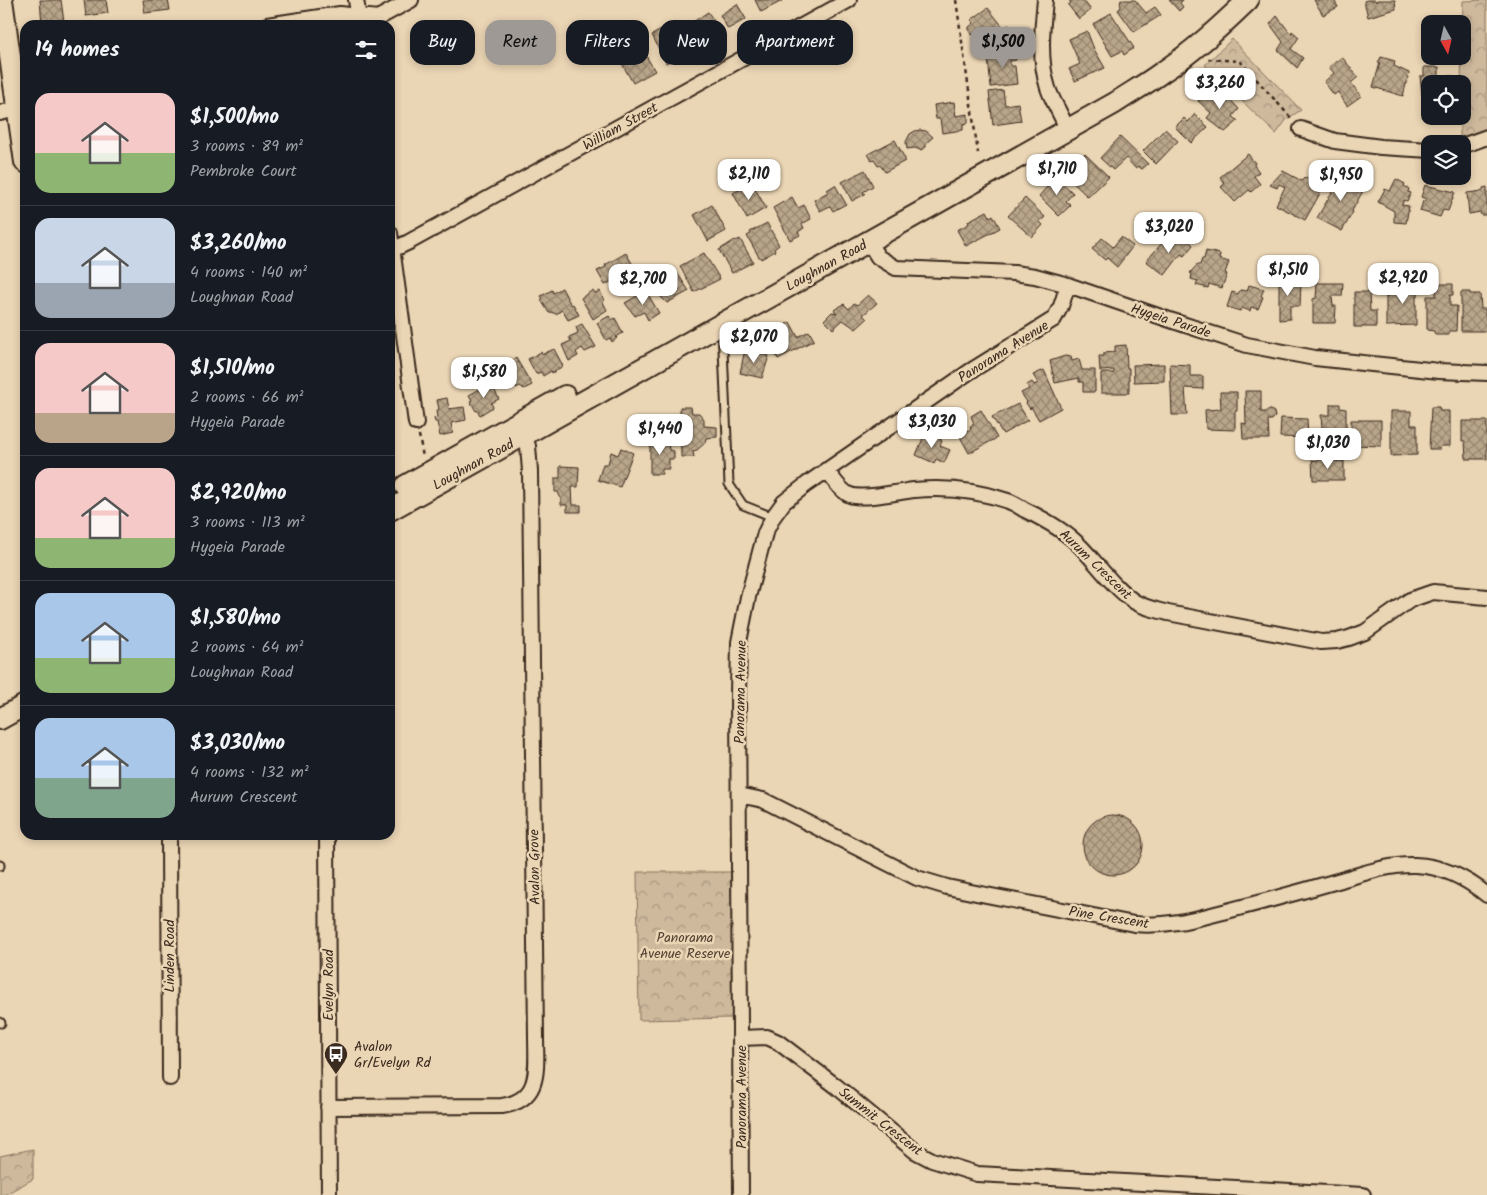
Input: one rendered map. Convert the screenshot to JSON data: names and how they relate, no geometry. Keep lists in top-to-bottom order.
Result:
{
  "streets": {
    "main road": ["Loughnan Road"],
    "street": [
      "William Street",
      "Hygeia Parade",
      "Panorama Avenue",
      "Aurum Crescent",
      "Avalon Grove",
      "Pine Crescent",
      "Linden Road",
      "Evelyn Road",
      "Summit Crescent"
    ]
  },
  "crossings": [
    ["Loughnan Road", "Hygeia Parade"],
    ["Loughnan Road", "Avalon Grove"],
    ["Hygeia Parade", "Panorama Avenue"],
    ["Panorama Avenue", "Aurum Crescent"],
    ["Panorama Avenue", "Pine Crescent"],
    ["Panorama Avenue", "Summit Crescent"],
    ["Avalon Grove", "Evelyn Road"]
  ],
  "parks": ["Panorama Avenue Reserve"],
  "places": {
    "bus stop": ["Avalon Gr/Evelyn Rd"]
  },
  "north": "bottom",
  "page": {
    "chip": [
      "Buy",
      "Rent",
      "Filters",
      "New",
      "Apartment"
    ],
    "heading": "14 homes",
    "price": [
      "$1,500",
      "$3,260",
      "$1,710",
      "$2,110",
      "$1,950",
      "$3,020",
      "$1,510",
      "$2,920",
      "$2,700",
      "$2,070",
      "$1,580",
      "$3,030",
      "$1,440",
      "$1,030"
    ],
    "list": [
      {
        "name": "$1,500/mo",
        "note": "3 rooms · 89 m² · Pembroke Court"
      },
      {
        "name": "$3,260/mo",
        "note": "4 rooms · 140 m² · Loughnan Road"
      },
      {
        "name": "$1,510/mo",
        "note": "2 rooms · 66 m² · Hygeia Parade"
      },
      {
        "name": "$2,920/mo",
        "note": "3 rooms · 113 m² · Hygeia Parade"
      },
      {
        "name": "$1,580/mo",
        "note": "2 rooms · 64 m² · Loughnan Road"
      },
      {
        "name": "$3,030/mo",
        "note": "4 rooms · 132 m² · Aurum Crescent"
      }
    ]
  }
}
